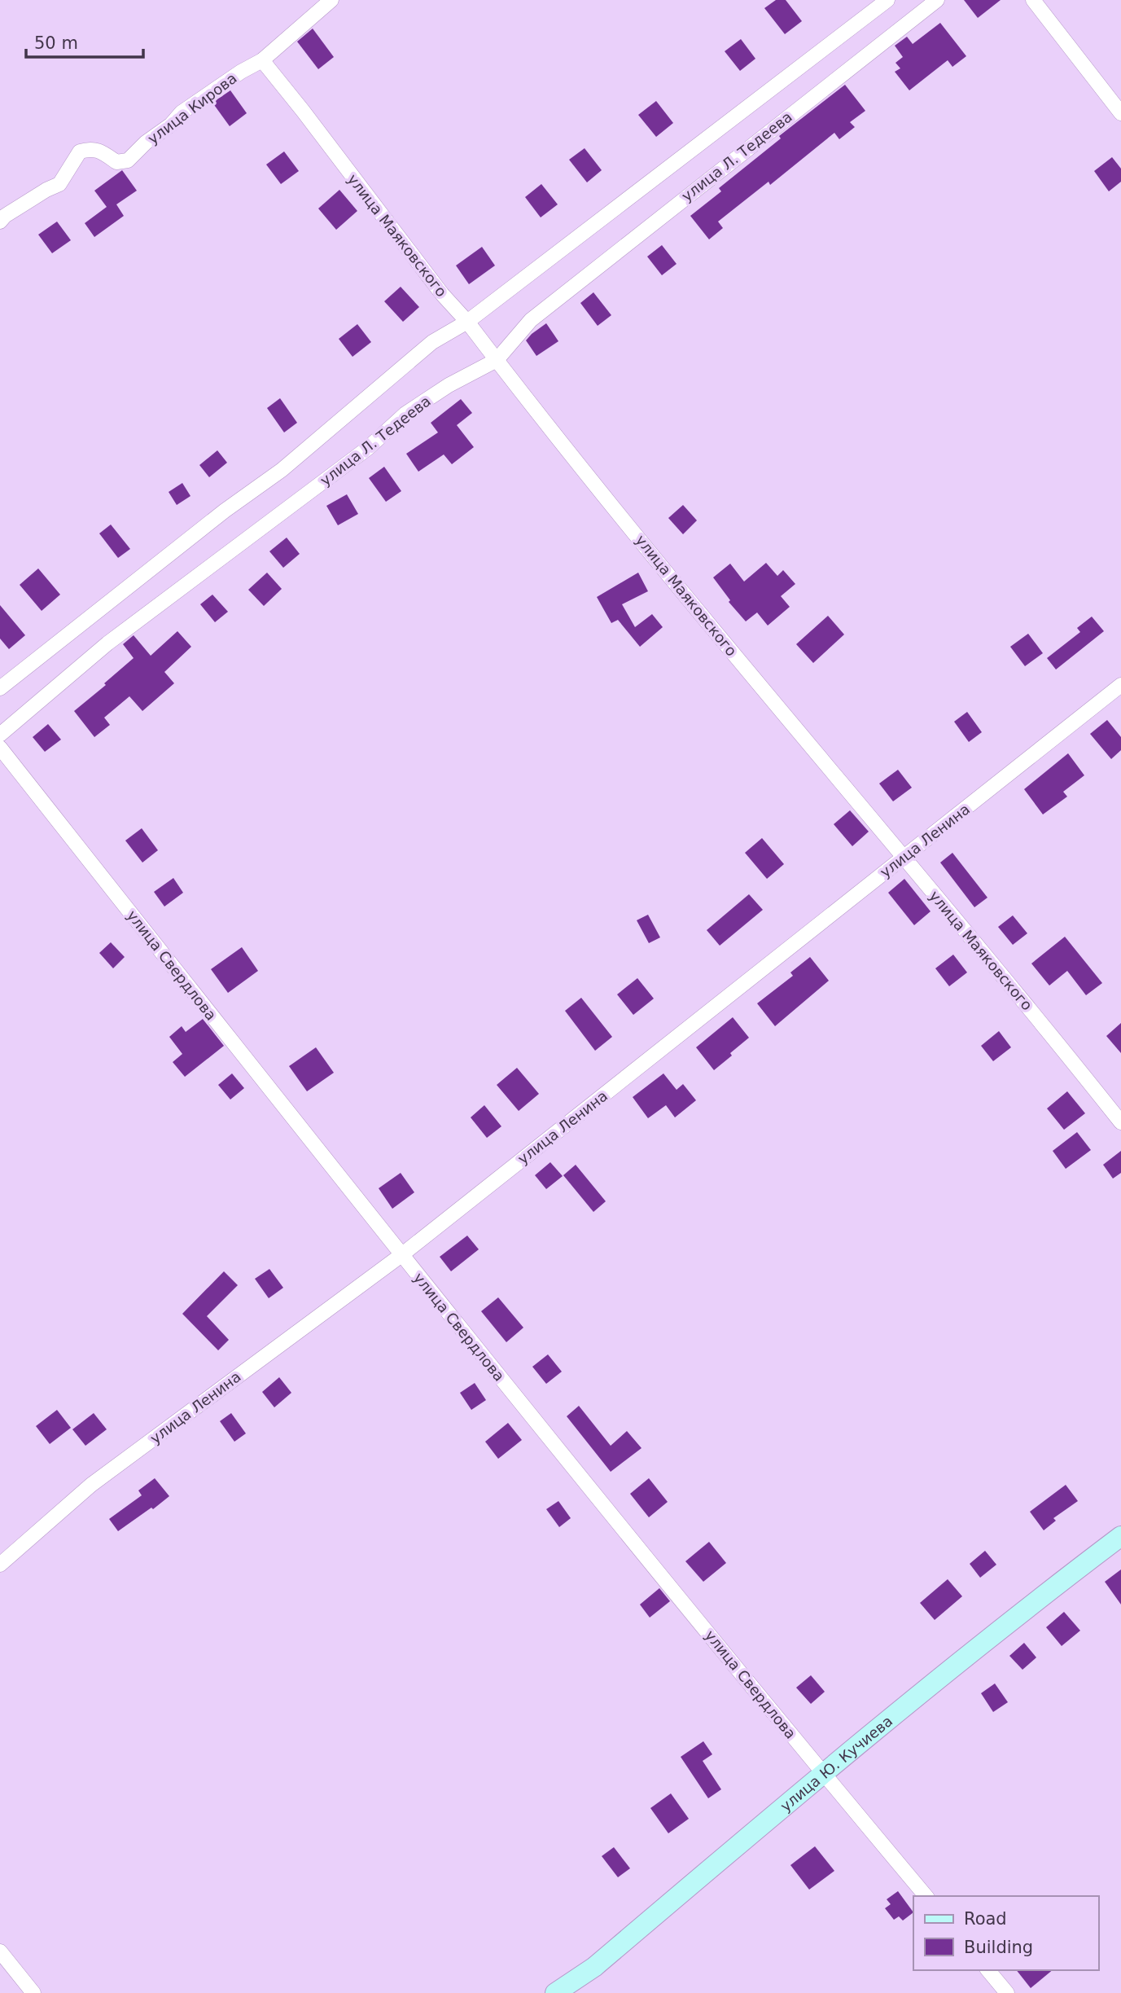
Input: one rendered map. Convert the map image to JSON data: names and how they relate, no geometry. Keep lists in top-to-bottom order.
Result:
{
  "streets": {
    "street": [
      "улица Кирова",
      "улица Л. Тедеева",
      "улица Маяковского",
      "улица Ленина",
      "улица Свердлова",
      "улица Ю. Кучиева"
    ]
  },
  "crossings": [
    ["улица Кирова", "улица Маяковского"],
    ["улица Л. Тедеева", "улица Маяковского"],
    ["улица Маяковского", "улица Ленина"],
    ["улица Ленина", "улица Свердлова"],
    ["улица Свердлова", "улица Ю. Кучиева"]
  ],
  "legend": ["Road", "Building"],
  "scale_bar": "50 m"
}
